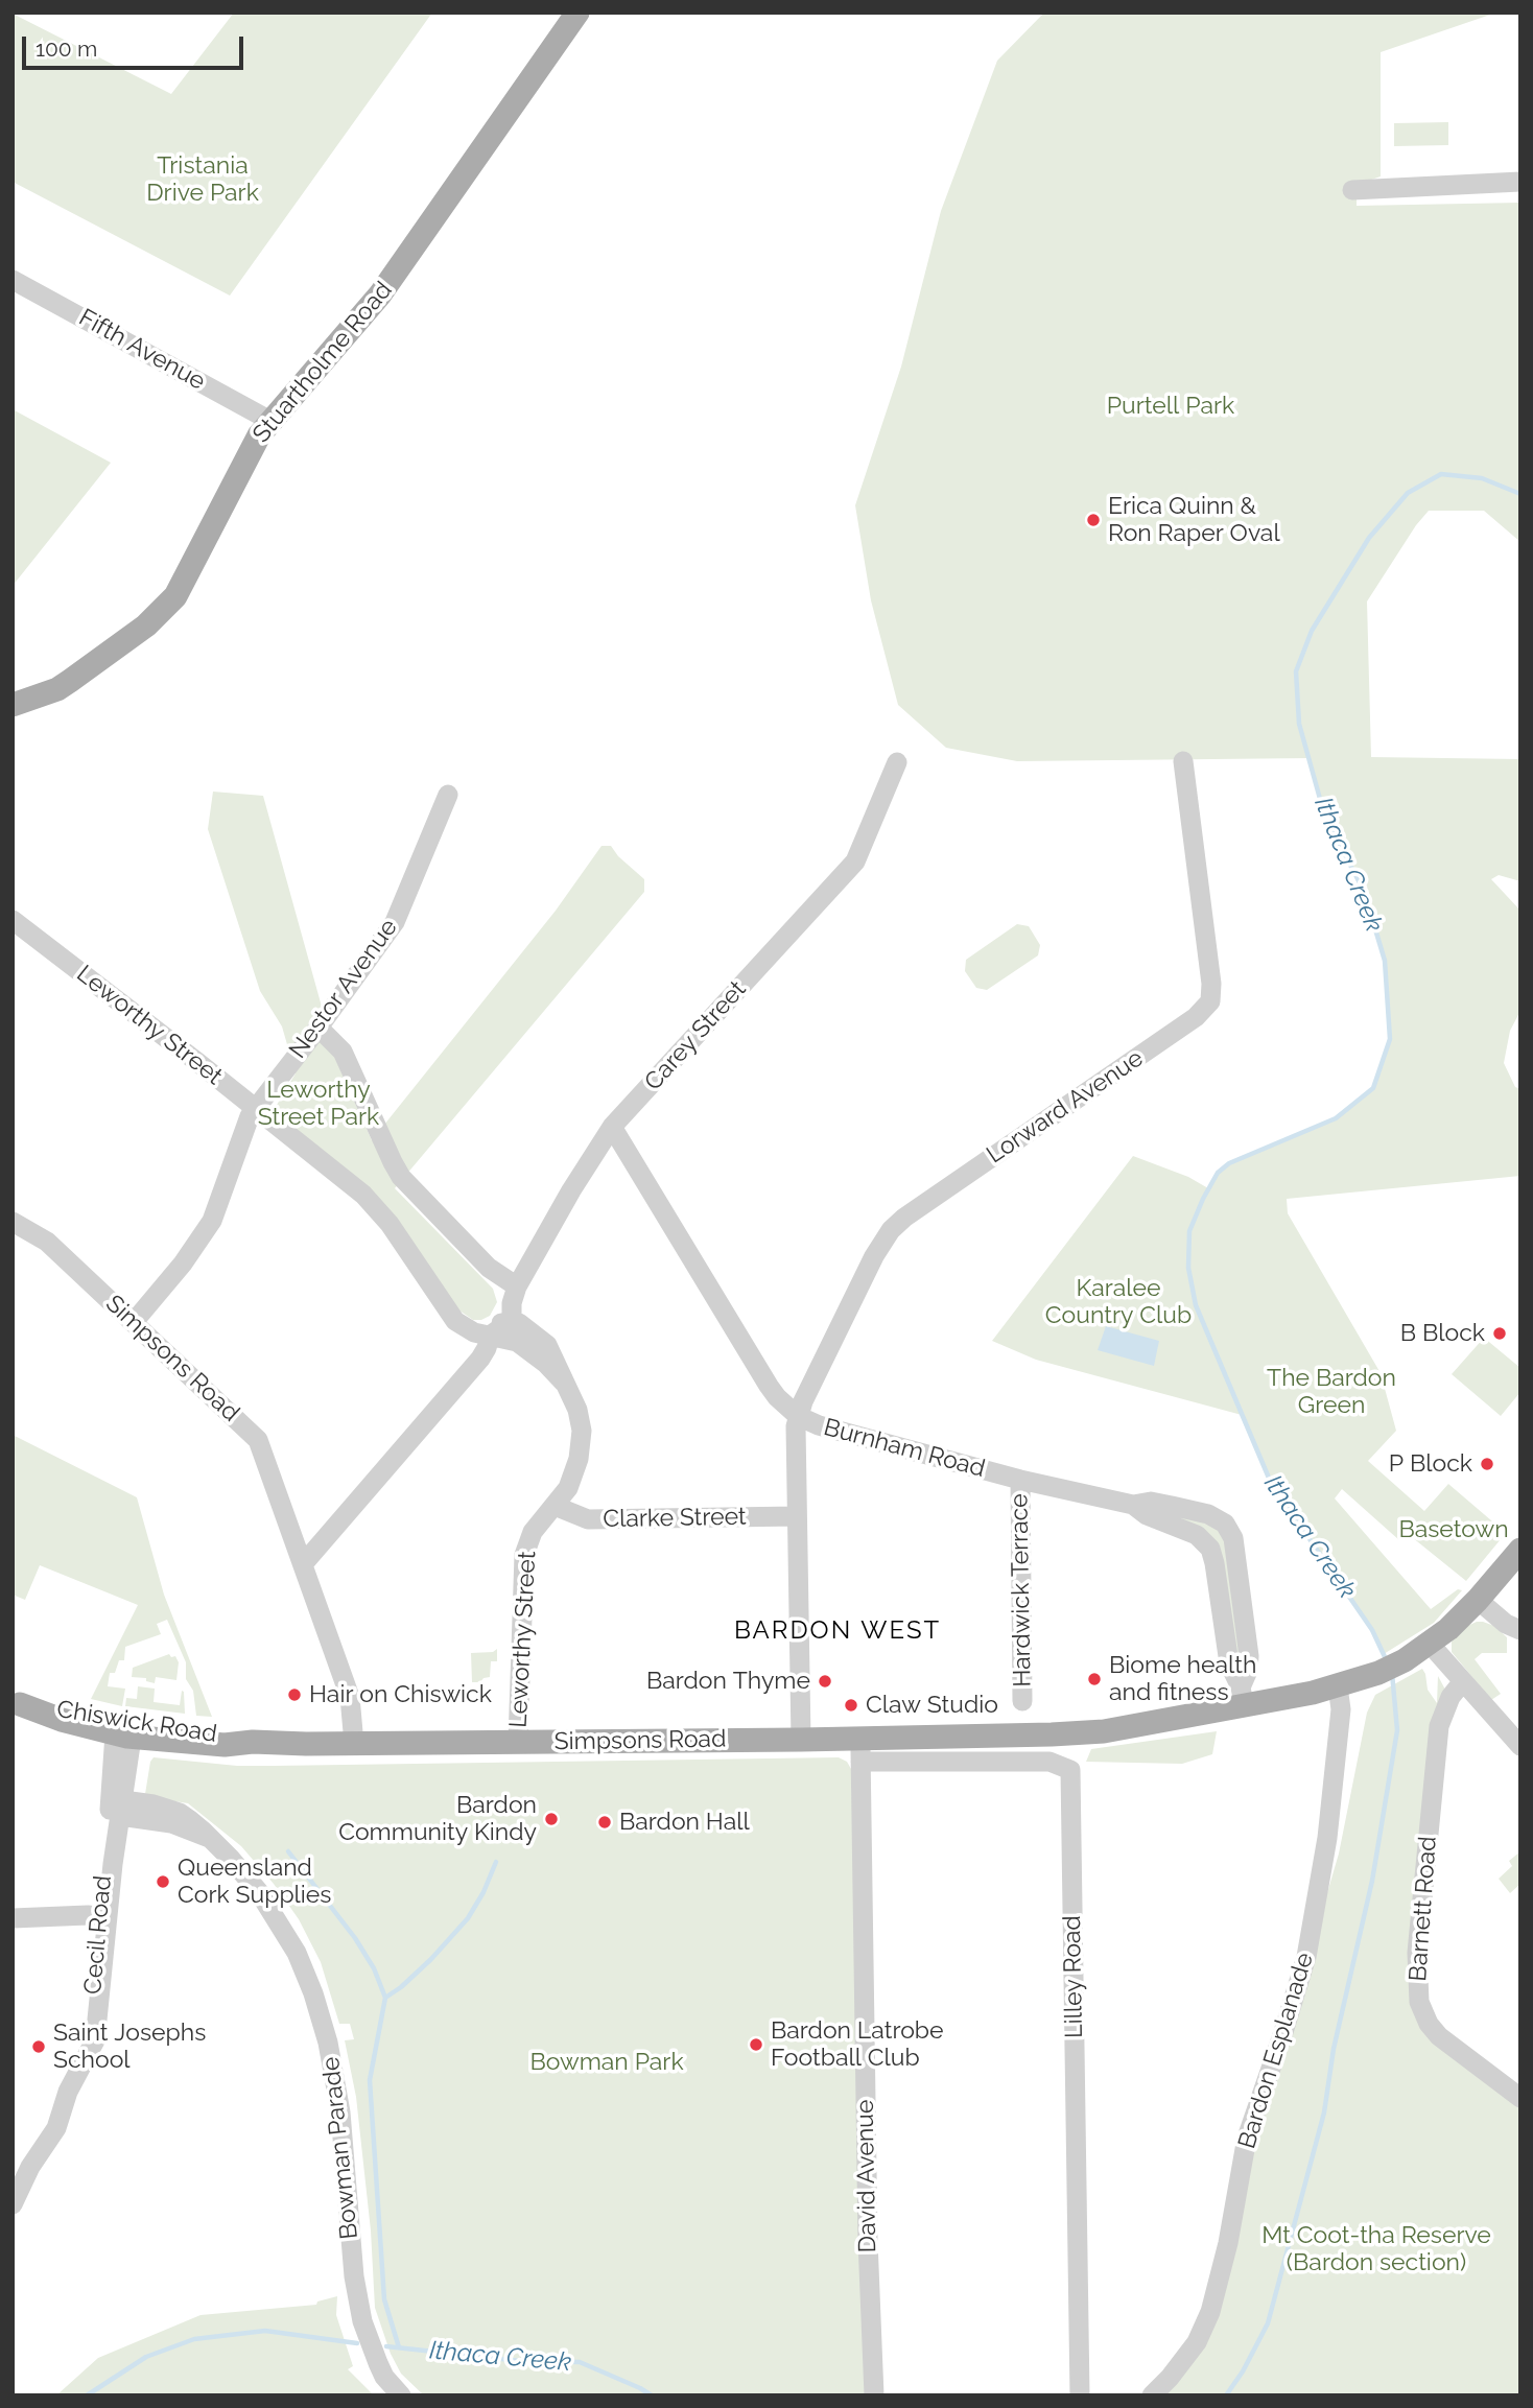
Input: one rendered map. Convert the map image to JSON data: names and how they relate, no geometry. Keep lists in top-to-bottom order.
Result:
{
  "streets": {
    "main road": ["Stuartholme Road", "Simpsons Road", "Chiswick Road"],
    "street": [
      "Fifth Avenue",
      "Nestor Avenue",
      "Leworthy Street",
      "Carey Street",
      "Lorward Avenue",
      "Burnham Road",
      "Clarke Street",
      "Hardwick Terrace",
      "Barnett Road",
      "Cecil Road",
      "Lilley Road",
      "Bardon Esplanade",
      "Bowman Parade",
      "David Avenue"
    ]
  },
  "crossings": [
    ["Fifth Avenue", "Stuartholme Road"],
    ["Nestor Avenue", "Leworthy Street"],
    ["Nestor Avenue", "Simpsons Road"],
    ["Leworthy Street", "Carey Street"],
    ["Leworthy Street", "Simpsons Road"],
    ["Leworthy Street", "Clarke Street"],
    ["Carey Street", "Burnham Road"],
    ["Lorward Avenue", "Burnham Road"],
    ["Simpsons Road", "Burnham Road"],
    ["Simpsons Road", "Chiswick Road"],
    ["Simpsons Road", "Lilley Road"],
    ["Simpsons Road", "Bardon Esplanade"],
    ["Simpsons Road", "David Avenue"],
    ["Burnham Road", "Hardwick Terrace"],
    ["Chiswick Road", "Cecil Road"],
    ["Cecil Road", "Bowman Parade"],
    ["Lilley Road", "David Avenue"]
  ],
  "districts": ["BARDON WEST"],
  "water": ["Ithaca Creek"],
  "parks": [
    "Tristania Drive Park",
    "Purtell Park",
    "Leworthy Street Park",
    "Karalee Country Club",
    "The Bardon Green",
    "Basetown",
    "Bowman Park",
    "Mt Coot-tha Reserve (Bardon section)"
  ],
  "places": [
    "Erica Quinn & Ron Raper Oval",
    "B Block",
    "P Block",
    "Biome health and fitness",
    "Bardon Thyme",
    "Hair on Chiswick",
    "Claw Studio",
    "Bardon Community Kindy",
    "Bardon Hall",
    "Queensland Cork Supplies",
    "Bardon Latrobe Football Club",
    "Saint Josephs School"
  ],
  "scale_bar": "100 m"
}
